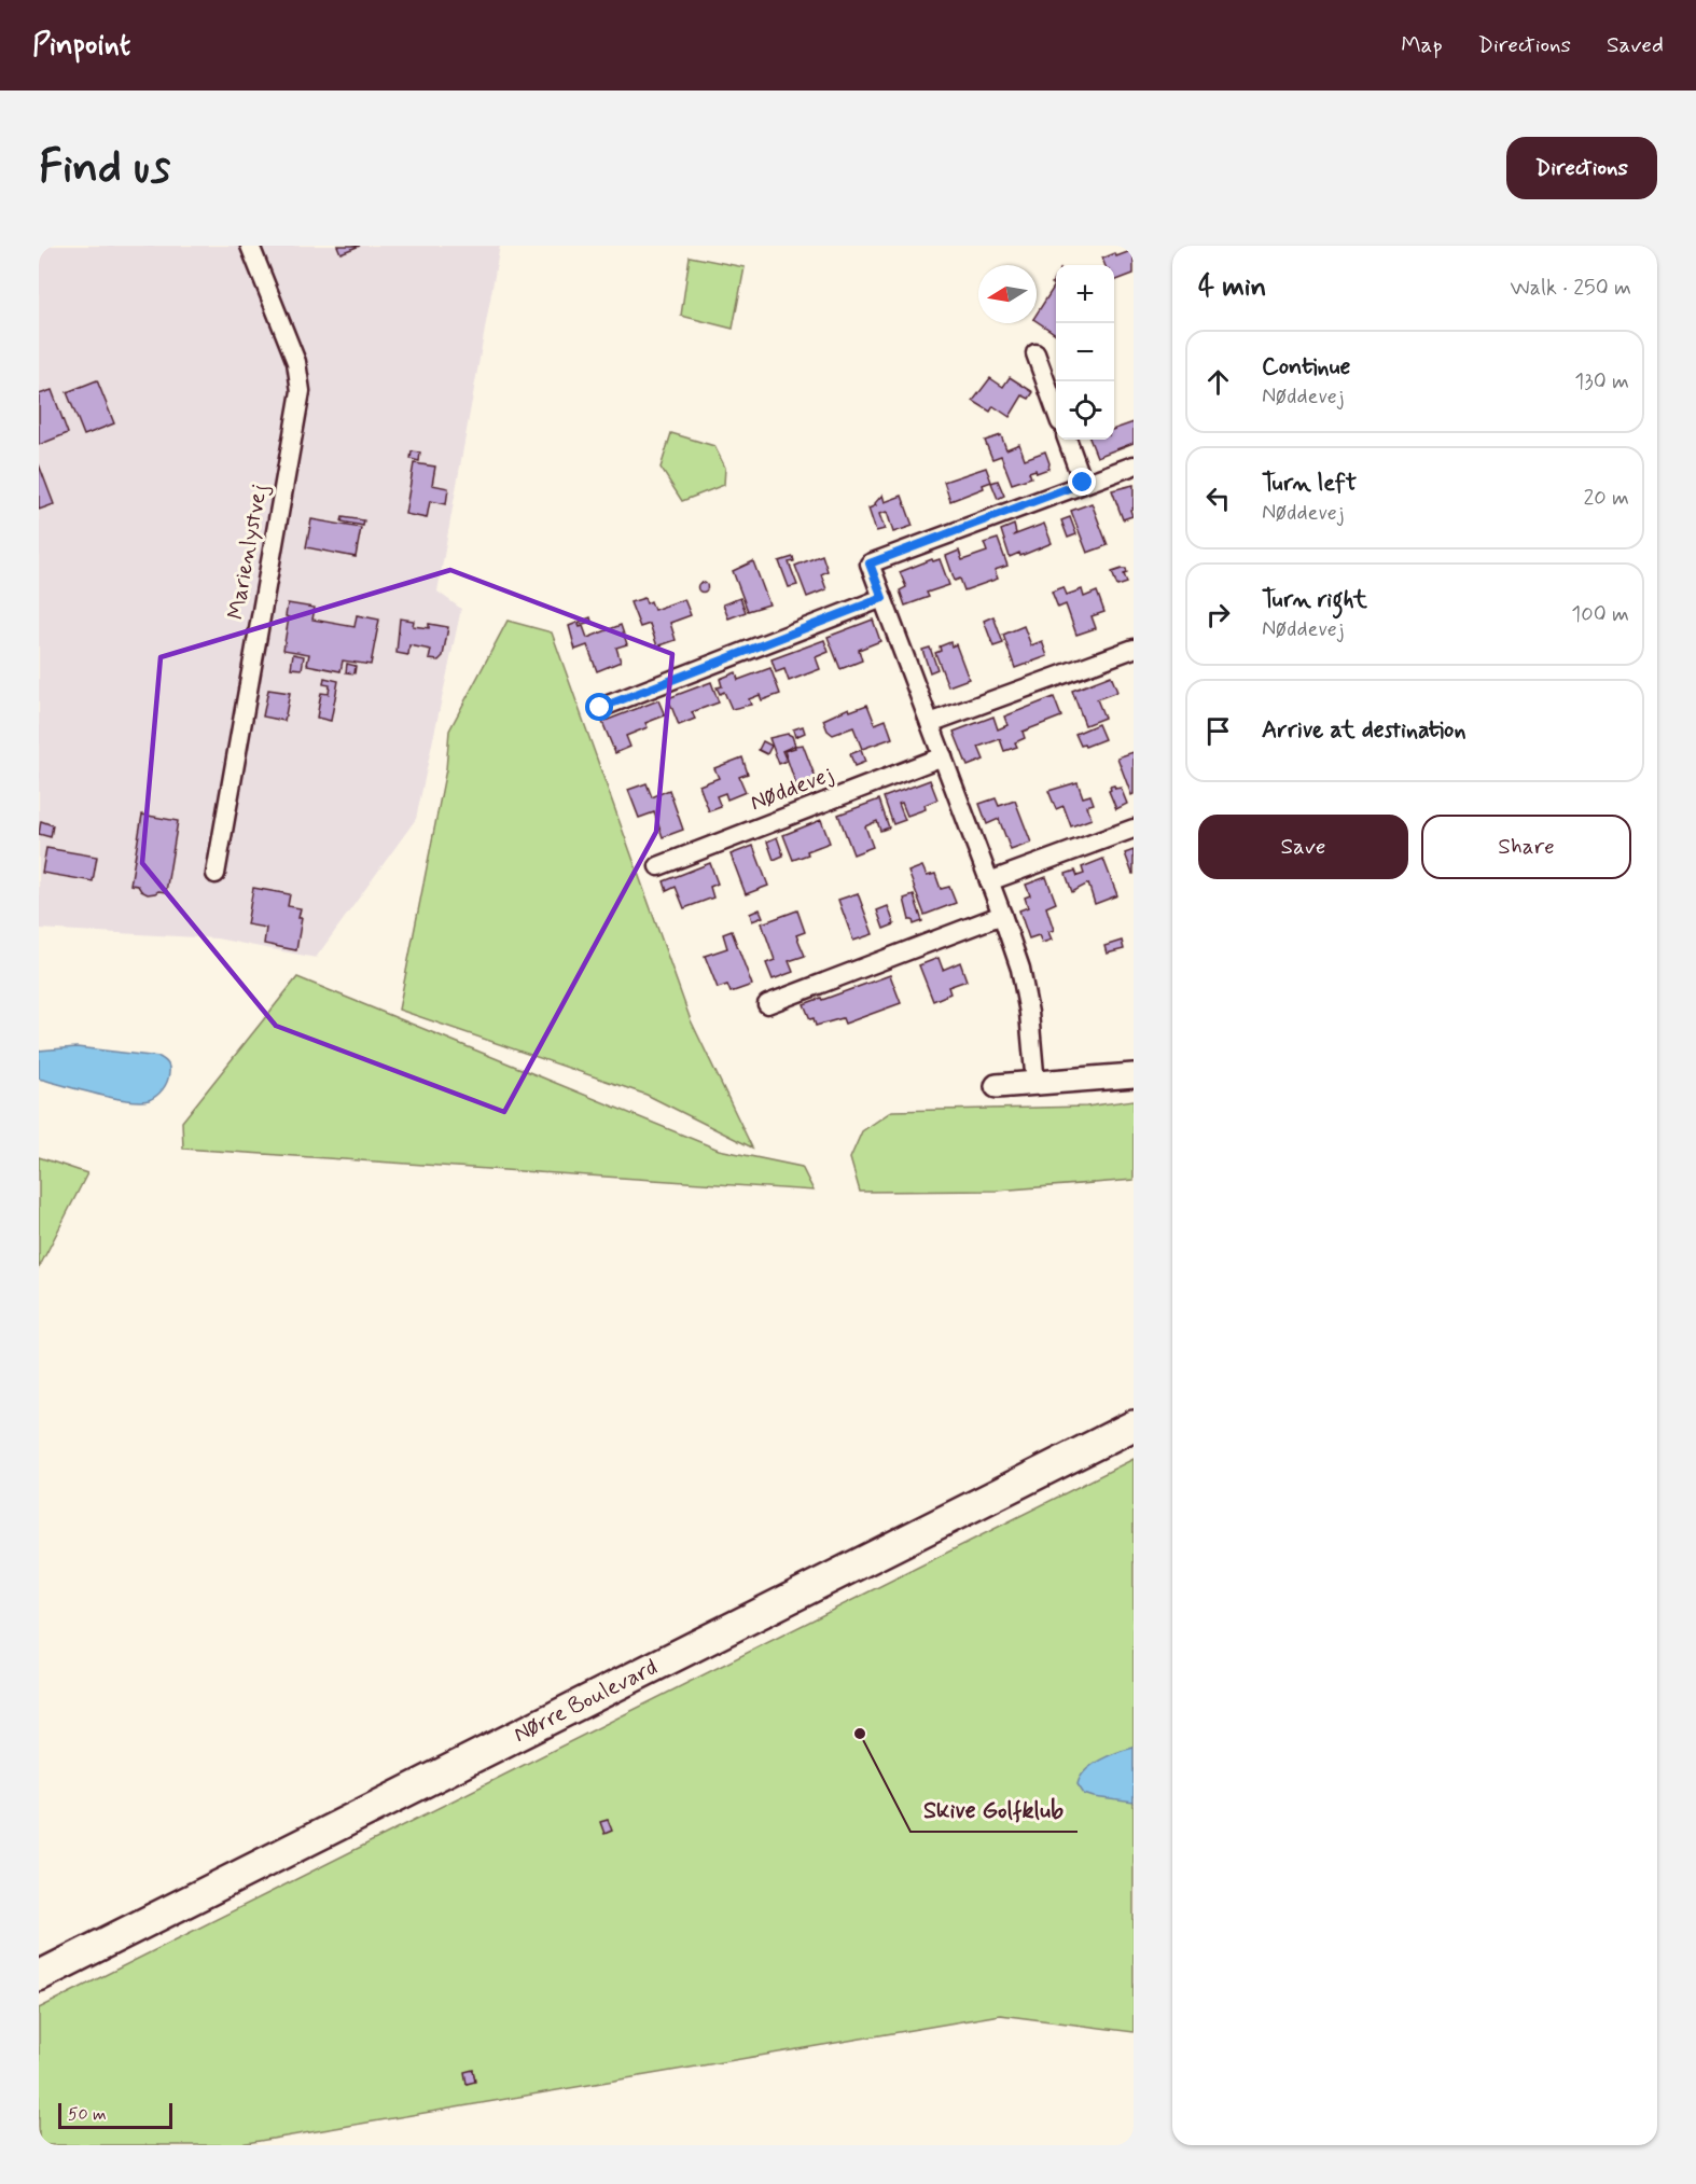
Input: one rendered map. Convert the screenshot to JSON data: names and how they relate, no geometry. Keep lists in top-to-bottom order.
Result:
{
  "streets": {
    "highway": ["Nørre Boulevard"],
    "street": ["Marienlystvej", "Nøddevej"]
  },
  "places": ["Skive Golfklub"],
  "scale_bar": "50 m",
  "north": "left",
  "page": {
    "header": "Pinpoint",
    "nav": ["Map", "Directions", "Saved"],
    "buttons": [
      "Directions",
      ["Save", "Share"]
    ],
    "title": "Find us",
    "heading": ["4 min", "Walk · 250 m"],
    "map_buttons": ["+", "−"],
    "list": [
      ["Continue", "Nøddevej", "130 m"],
      ["Turn left", "Nøddevej", "20 m"],
      ["Turn right", "Nøddevej", "100 m"],
      "Arrive at destination"
    ],
    "scale": "50 m"
  }
}
